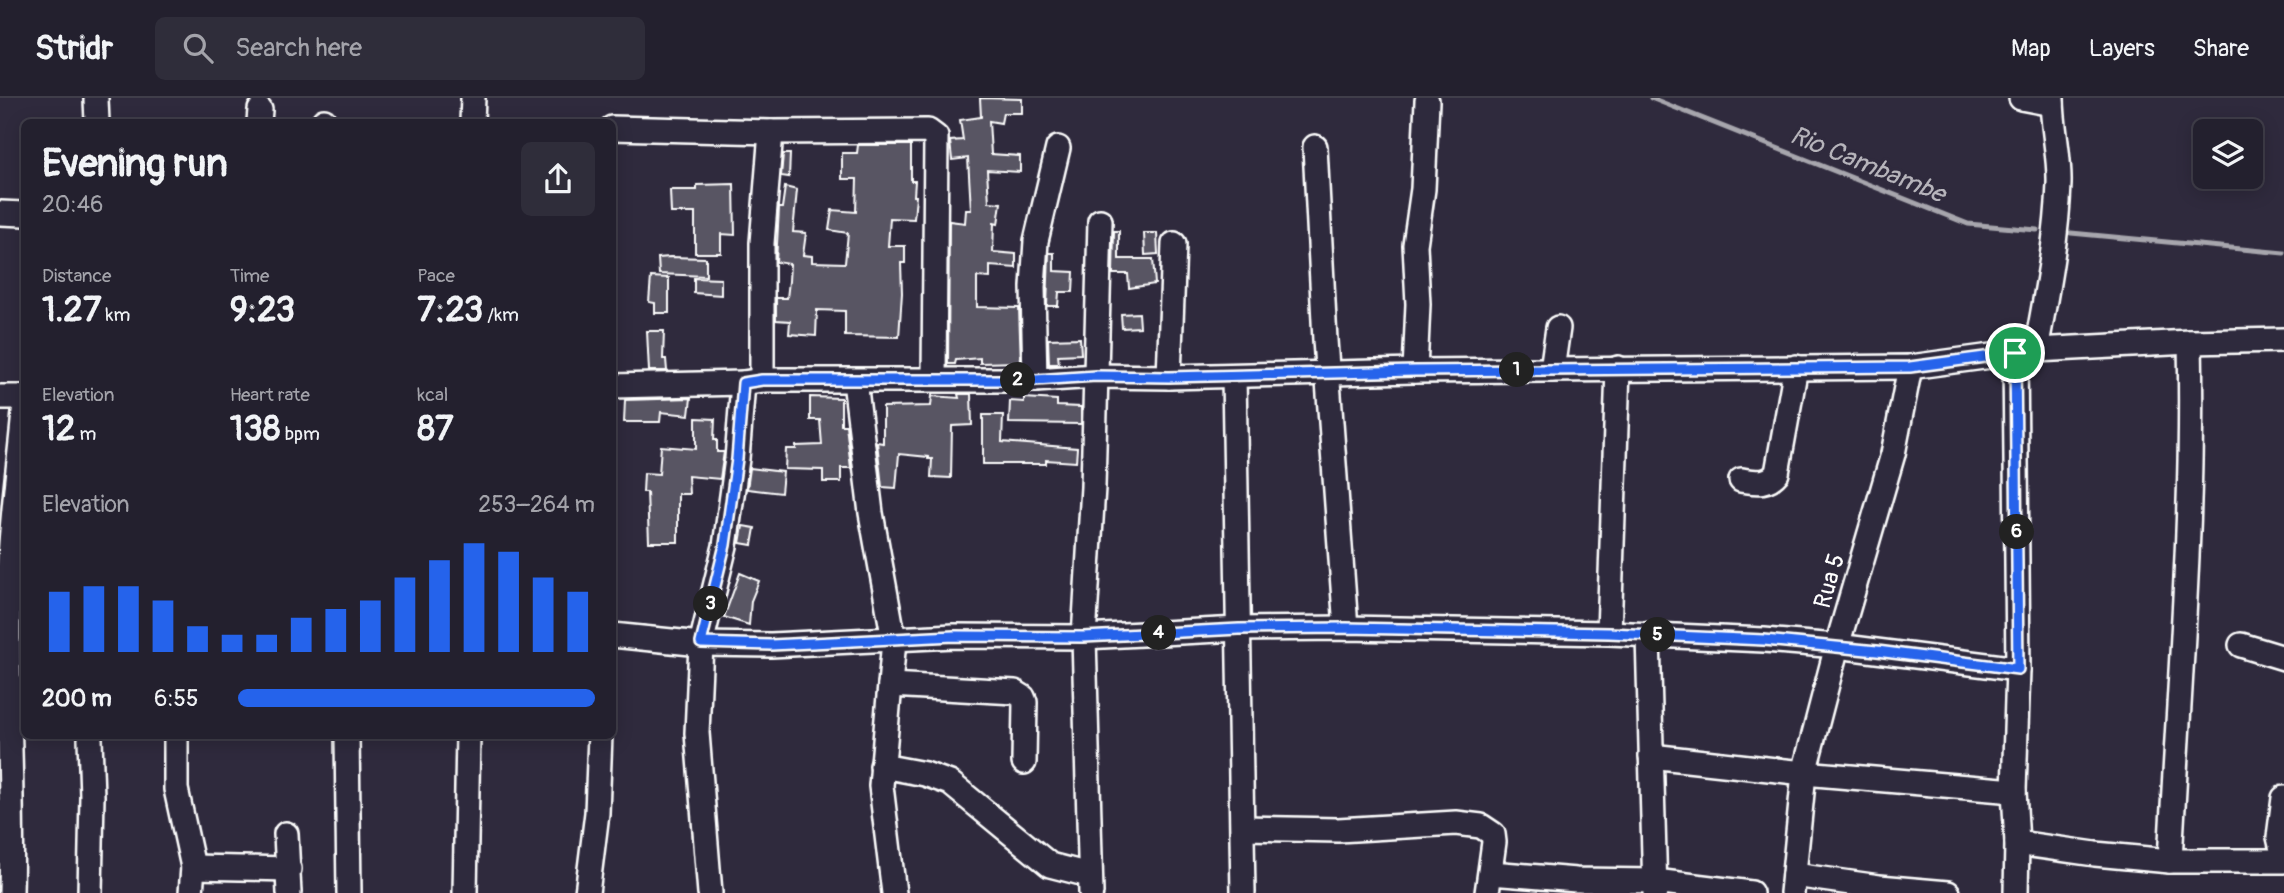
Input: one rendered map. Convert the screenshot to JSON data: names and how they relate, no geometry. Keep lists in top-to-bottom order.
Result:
{
  "streets": {
    "street": ["Rua 5"]
  },
  "water": ["Rio Cambambe"],
  "page": {
    "header": "Stridr",
    "search": "Search here",
    "nav": ["Map", "Layers", "Share"],
    "heading": ["Evening run", "20:46"],
    "stats": [
      ["Distance", "1.27 km"],
      ["Time", "9:23"],
      ["Pace", "7:23 /km"],
      ["Elevation", "12 m"],
      ["Heart rate", "138 bpm"],
      ["kcal", "87"]
    ],
    "pins": [
      "1",
      "2",
      "6",
      "3",
      "4",
      "5"
    ],
    "chart": ["Elevation", "253–264 m"],
    "list": [
      {
        "name": "200 m",
        "note": "6:55"
      }
    ]
  }
}
